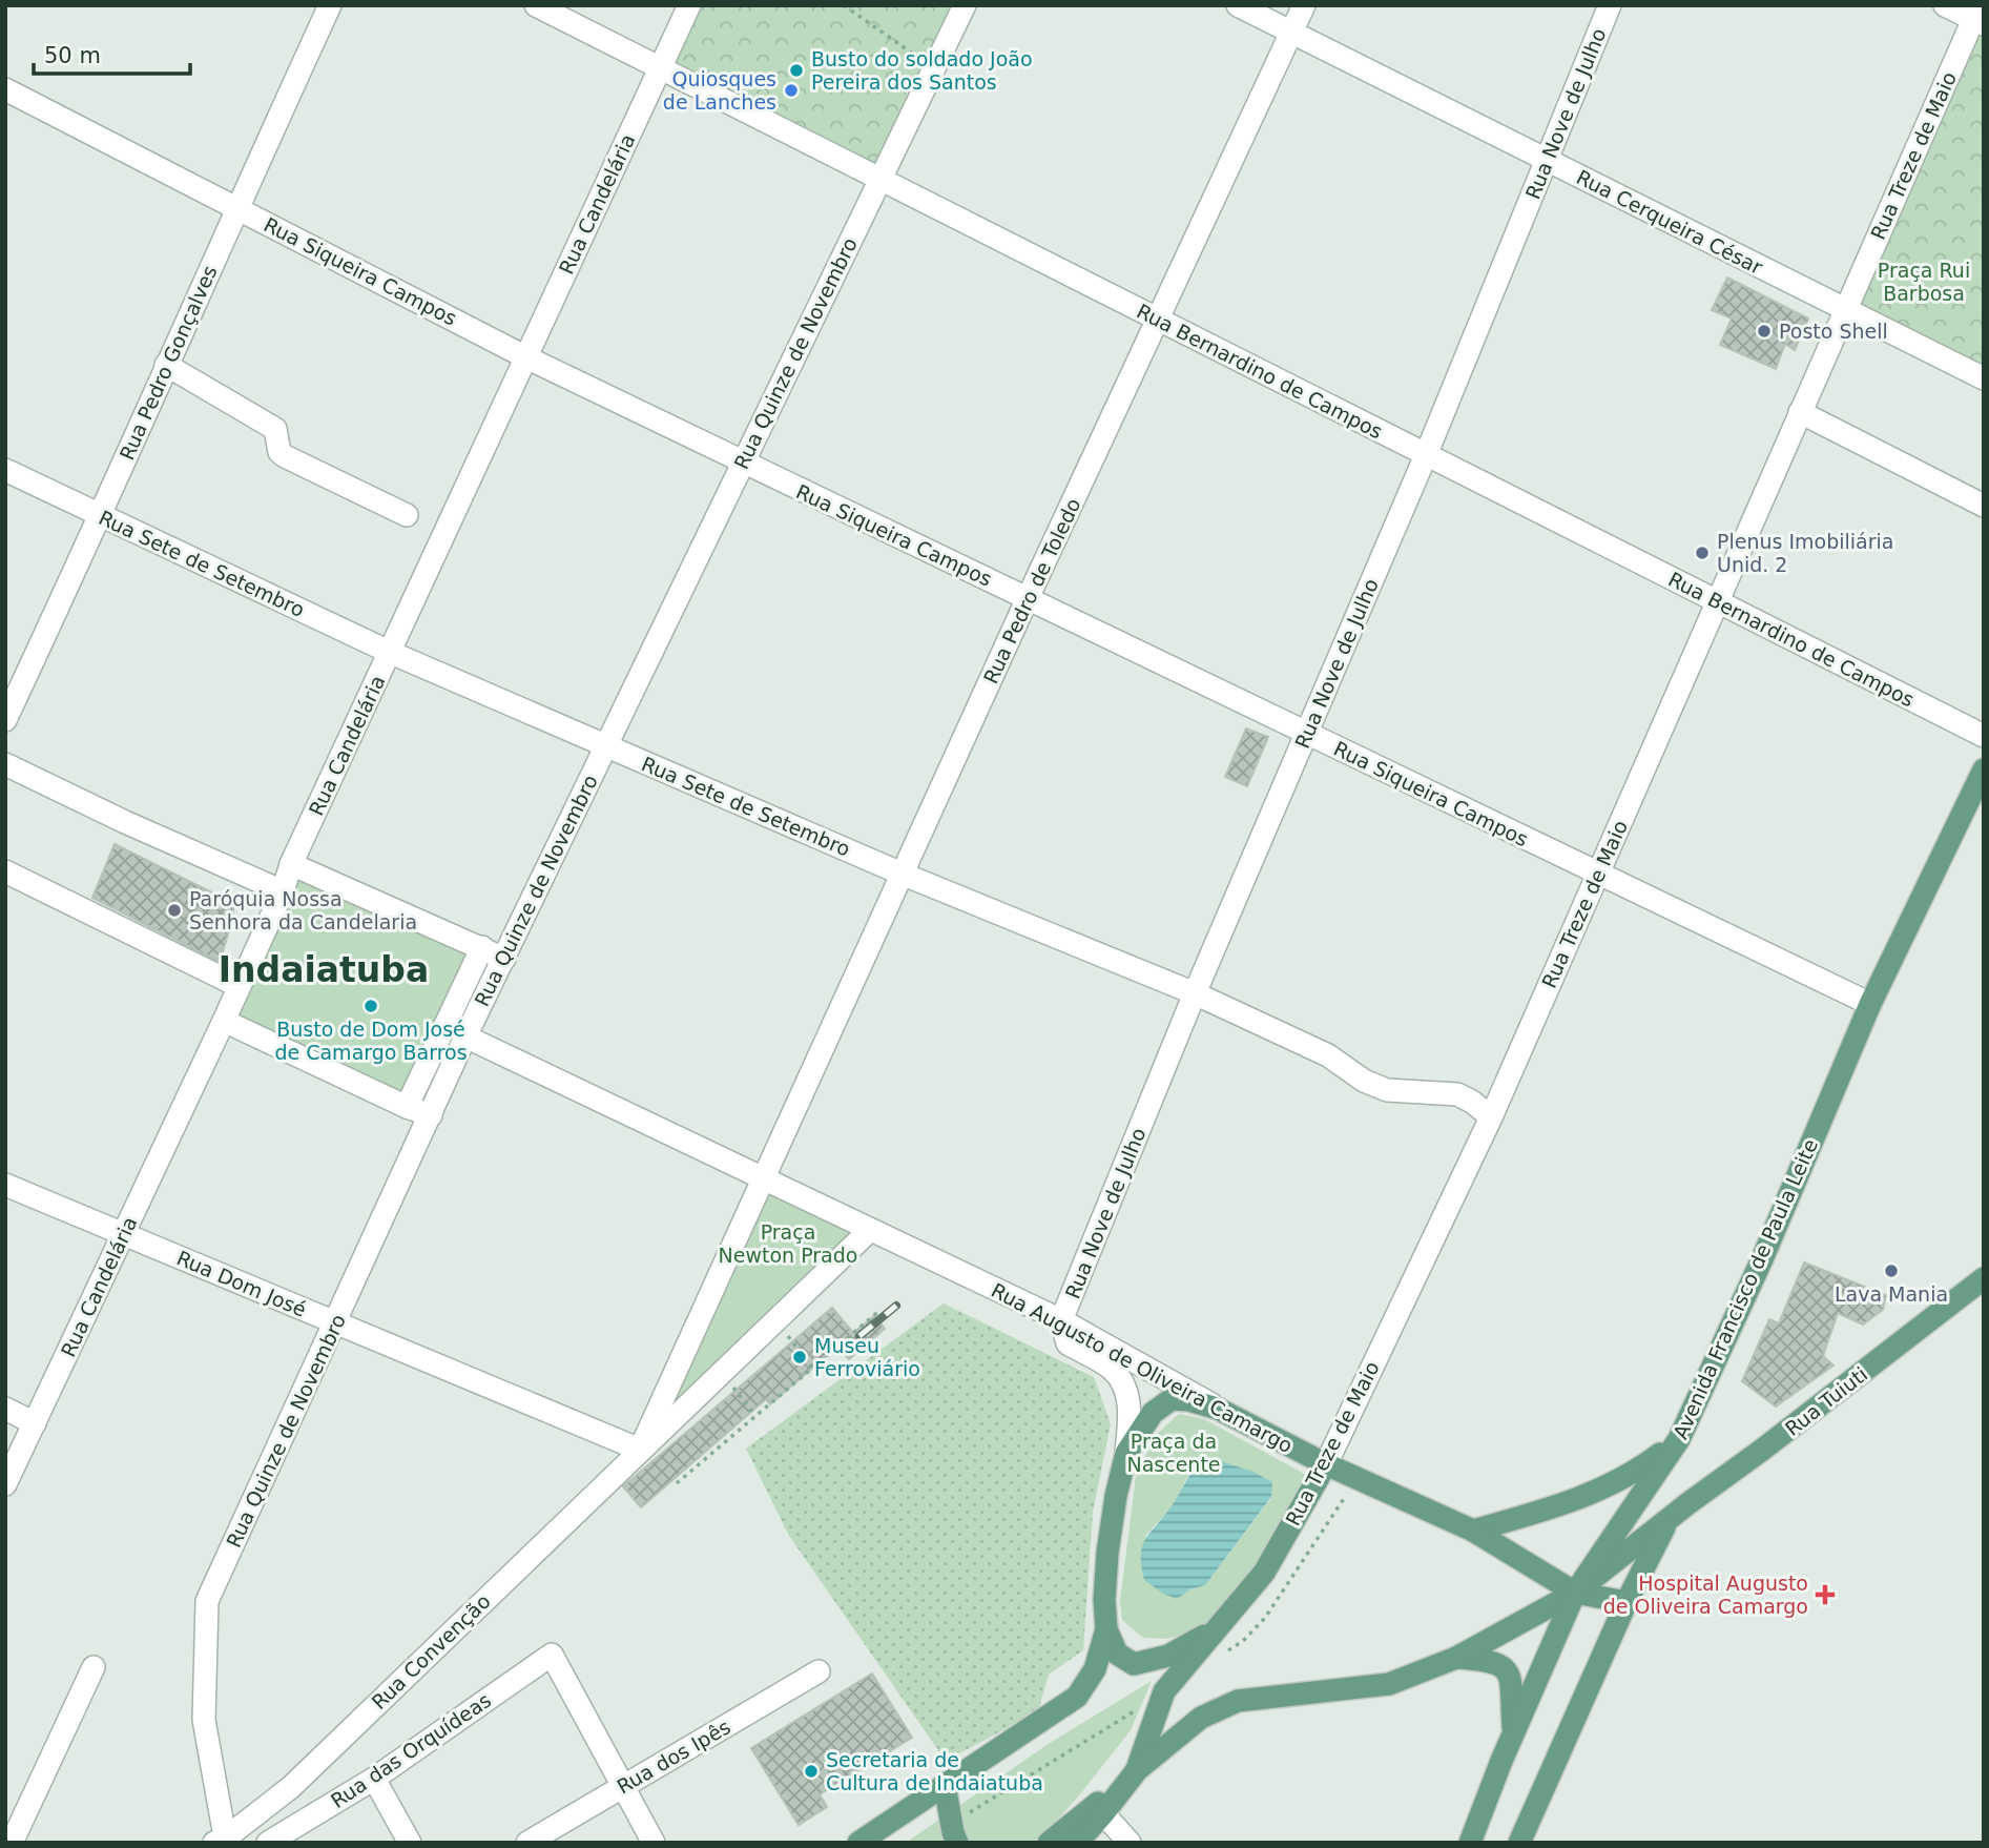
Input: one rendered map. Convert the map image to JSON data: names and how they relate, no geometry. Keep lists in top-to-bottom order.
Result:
{
  "streets": {
    "main road": [
      "Rua Treze de Maio",
      "Avenida Francisco de Paula Leite",
      "Rua Augusto de Oliveira Camargo",
      "Rua Tuiuti"
    ],
    "street": [
      "Rua Nove de Julho",
      "Rua Candelária",
      "Rua Cerqueira César",
      "Rua Siqueira Campos",
      "Rua Quinze de Novembro",
      "Rua Pedro Gonçalves",
      "Rua Bernardino de Campos",
      "Rua Sete de Setembro",
      "Rua Pedro de Toledo",
      "Rua Dom José",
      "Rua Convenção",
      "Rua das Orquídeas",
      "Rua dos Ipês"
    ]
  },
  "crossings": [
    ["Rua Nove de Julho", "Rua Cerqueira César"],
    ["Rua Nove de Julho", "Rua Siqueira Campos"],
    ["Rua Nove de Julho", "Rua Bernardino de Campos"],
    ["Rua Nove de Julho", "Rua Sete de Setembro"],
    ["Rua Nove de Julho", "Rua Augusto de Oliveira Camargo"],
    ["Rua Treze de Maio", "Rua Cerqueira César"],
    ["Rua Treze de Maio", "Rua Siqueira Campos"],
    ["Rua Treze de Maio", "Rua Bernardino de Campos"],
    ["Rua Treze de Maio", "Rua Sete de Setembro"],
    ["Rua Treze de Maio", "Rua Augusto de Oliveira Camargo"],
    ["Rua Treze de Maio", "Rua Tuiuti"],
    ["Rua Candelária", "Rua Siqueira Campos"],
    ["Rua Candelária", "Rua Bernardino de Campos"],
    ["Rua Candelária", "Rua Sete de Setembro"],
    ["Rua Candelária", "Rua Dom José"],
    ["Rua Cerqueira César", "Rua Pedro de Toledo"],
    ["Rua Siqueira Campos", "Rua Quinze de Novembro"],
    ["Rua Siqueira Campos", "Rua Pedro Gonçalves"],
    ["Rua Siqueira Campos", "Rua Pedro de Toledo"],
    ["Rua Siqueira Campos", "Avenida Francisco de Paula Leite"],
    ["Rua Quinze de Novembro", "Rua Bernardino de Campos"],
    ["Rua Quinze de Novembro", "Rua Sete de Setembro"],
    ["Rua Quinze de Novembro", "Rua Dom José"],
    ["Rua Quinze de Novembro", "Rua Augusto de Oliveira Camargo"],
    ["Rua Quinze de Novembro", "Rua Convenção"],
    ["Rua Pedro Gonçalves", "Rua Sete de Setembro"],
    ["Rua Bernardino de Campos", "Rua Pedro de Toledo"],
    ["Rua Sete de Setembro", "Rua Pedro de Toledo"],
    ["Rua Pedro de Toledo", "Rua Augusto de Oliveira Camargo"],
    ["Rua Dom José", "Rua Convenção"],
    ["Avenida Francisco de Paula Leite", "Rua Augusto de Oliveira Camargo"],
    ["Avenida Francisco de Paula Leite", "Rua Tuiuti"],
    ["Rua Augusto de Oliveira Camargo", "Rua Tuiuti"],
    ["Rua das Orquídeas", "Rua dos Ipês"]
  ],
  "districts": ["Indaiatuba"],
  "parks": ["Praça Rui Barbosa", "Praça Newton Prado", "Praça da Nascente"],
  "places": {
    "other": [
      "Busto do soldado João Pereira dos Santos",
      "Quiosques de Lanches",
      "Posto Shell",
      "Plenus Imobiliária Unid. 2",
      "Paróquia Nossa Senhora da Candelaria",
      "Busto de Dom José de Camargo Barros",
      "Lava Mania",
      "Museu Ferroviário",
      "Secretaria de Cultura de Indaiatuba"
    ],
    "health": ["Hospital Augusto de Oliveira Camargo"]
  },
  "scale_bar": "50 m"
}
